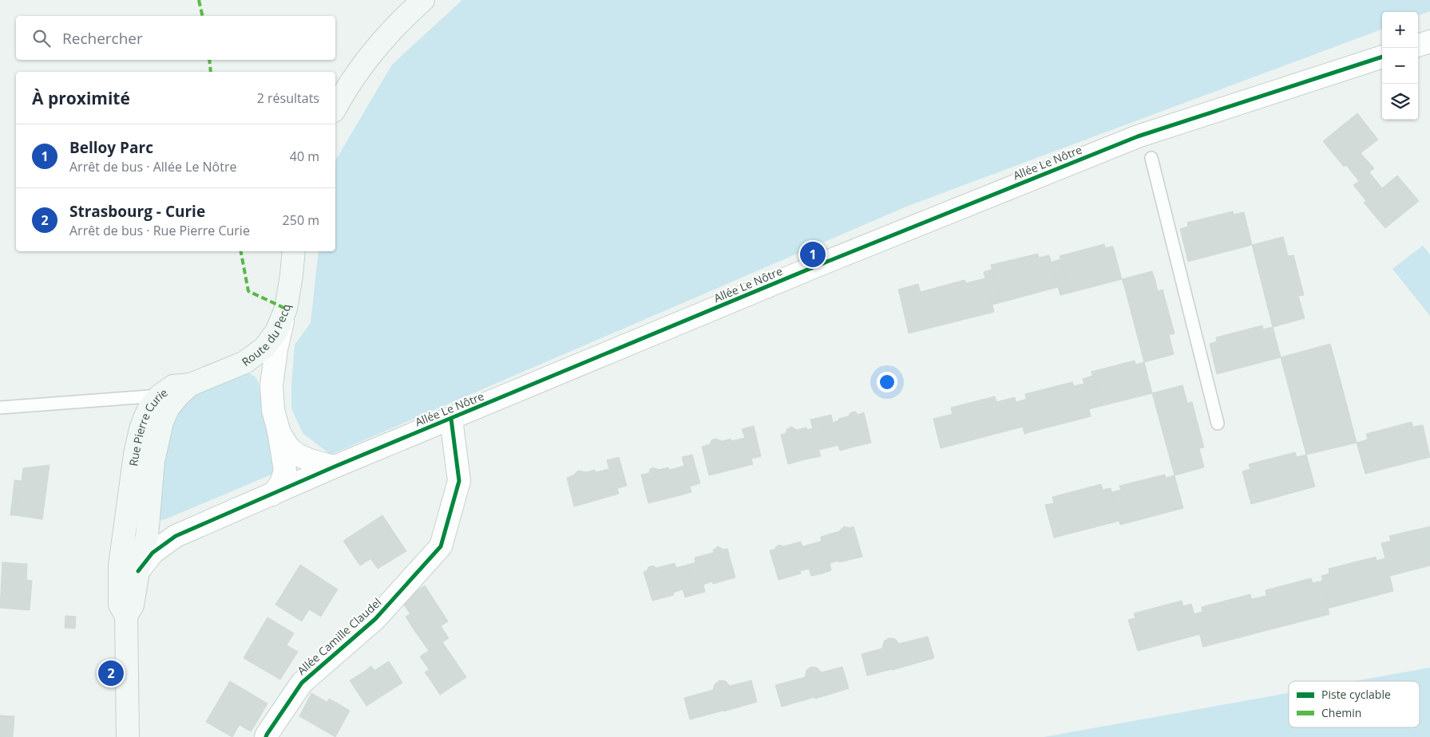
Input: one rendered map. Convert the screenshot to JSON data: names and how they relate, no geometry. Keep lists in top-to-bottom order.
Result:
{
  "streets": {
    "main road": ["Route du Pecq", "Rue Pierre Curie"],
    "street": ["Allée Le Nôtre", "Allée Camille Claudel"]
  },
  "crossings": [
    ["Allée Le Nôtre", "Rue Pierre Curie"],
    ["Allée Le Nôtre", "Allée Camille Claudel"],
    ["Route du Pecq", "Rue Pierre Curie"]
  ],
  "legend": ["Piste cyclable", "Chemin"],
  "page": {
    "map_buttons": ["+", "−"],
    "search": "Rechercher",
    "heading": ["À proximité", "2 résultats"],
    "list": [
      {
        "mark": "1",
        "name": "Belloy Parc",
        "note": "Arrêt de bus · Allée Le Nôtre",
        "value": "40 m"
      },
      {
        "mark": "2",
        "name": "Strasbourg - Curie",
        "note": "Arrêt de bus · Rue Pierre Curie",
        "value": "250 m"
      }
    ],
    "pins": ["1", "2"]
  }
}
